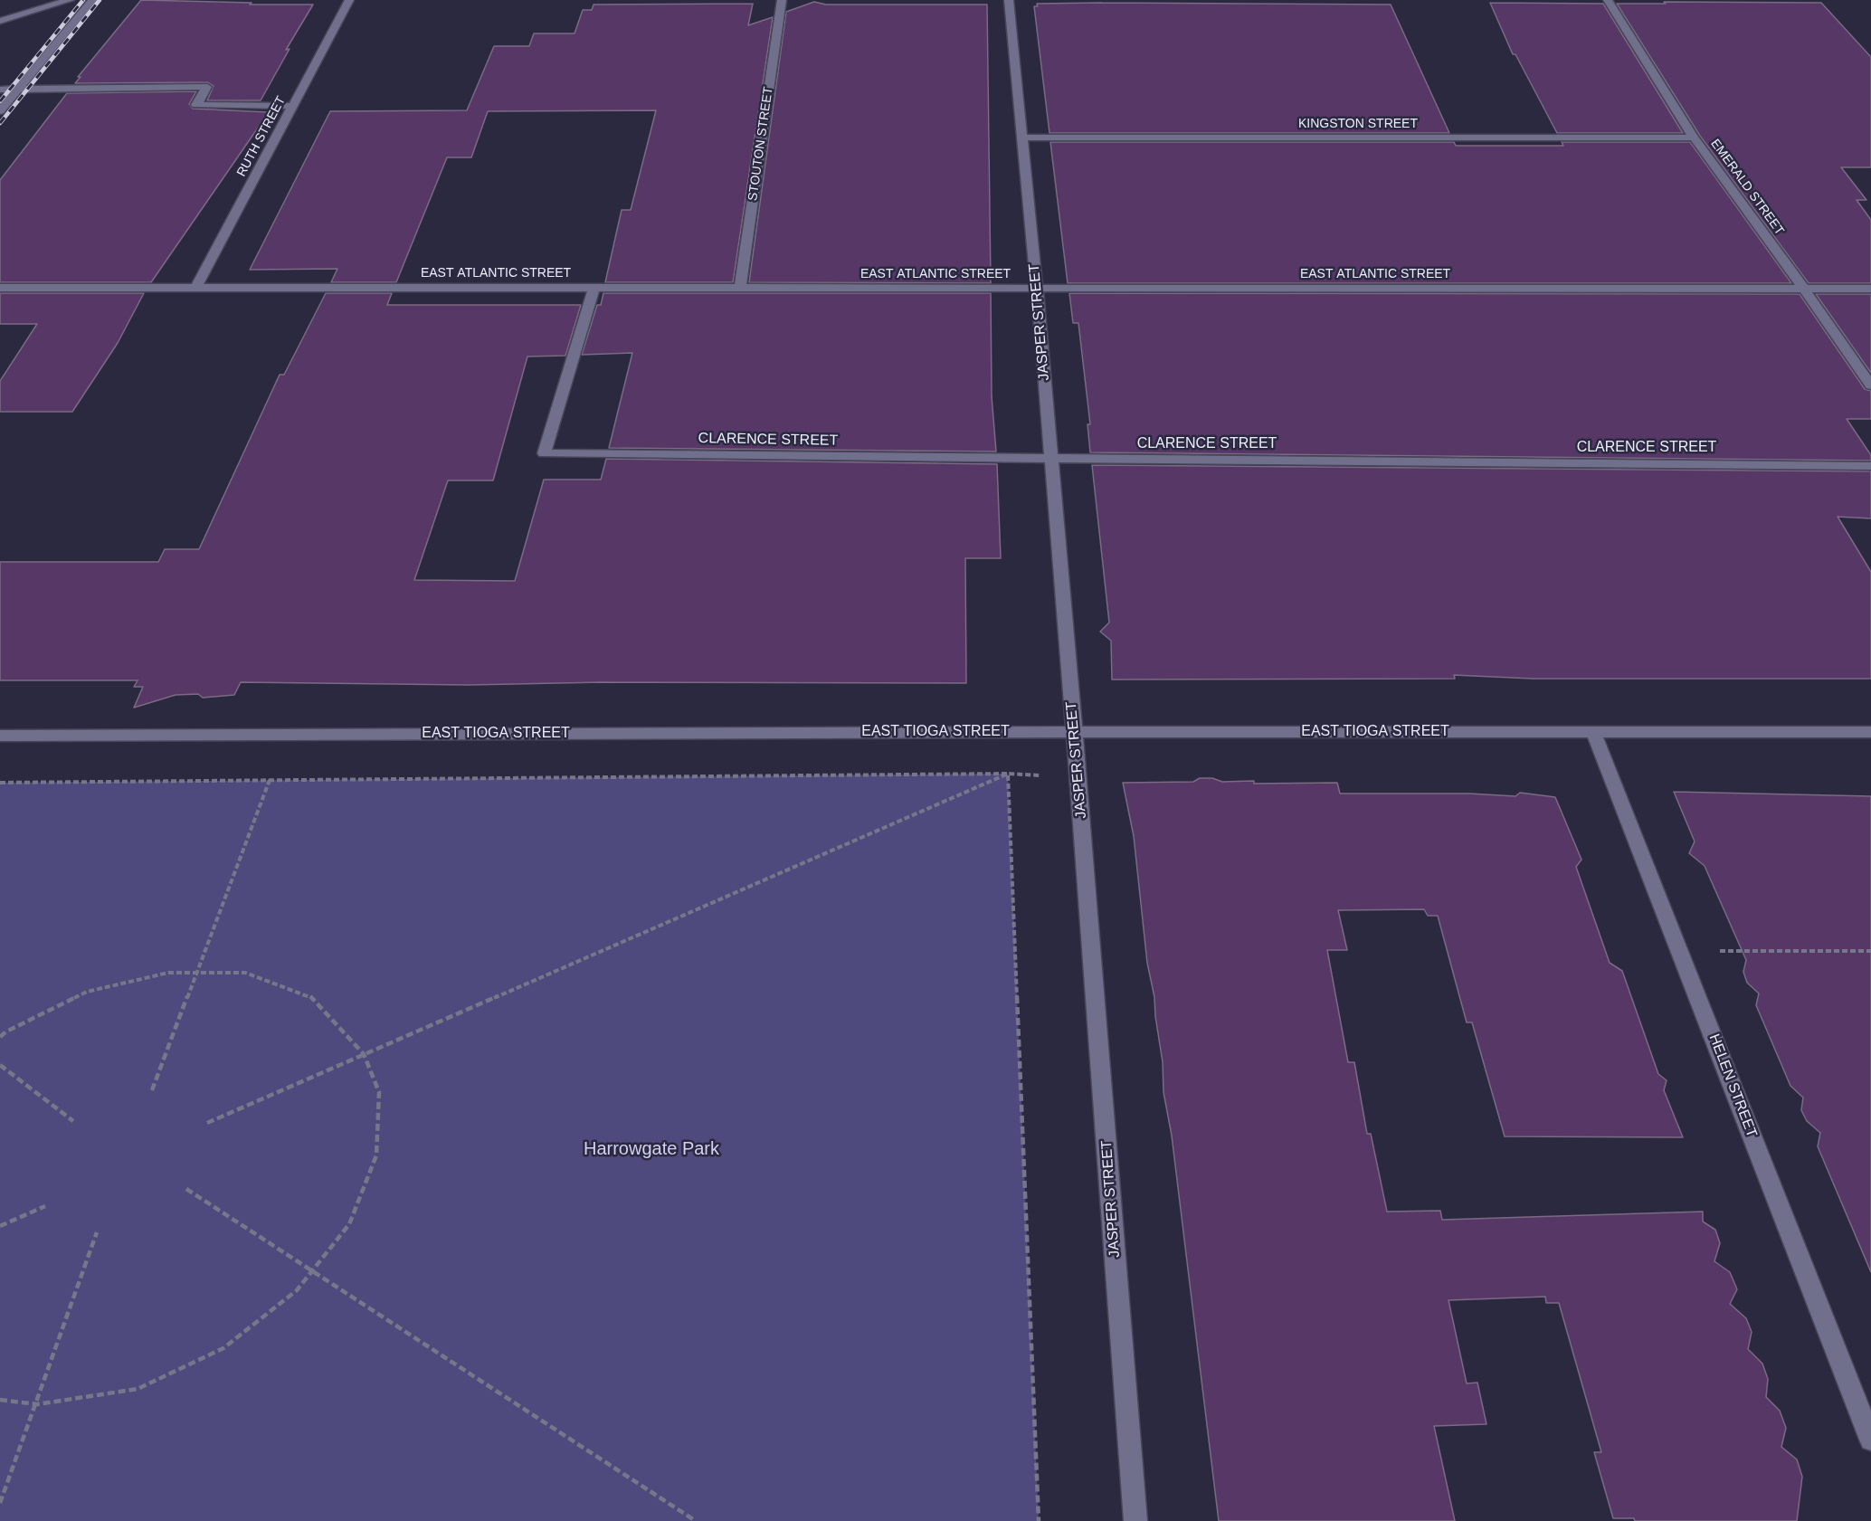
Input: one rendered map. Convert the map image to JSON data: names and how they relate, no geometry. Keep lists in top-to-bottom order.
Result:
{
  "streets": {
    "street": [
      "KINGSTON STREET",
      "RUTH STREET",
      "STOUTON STREET",
      "EMERALD STREET",
      "EAST ATLANTIC STREET",
      "JASPER STREET",
      "CLARENCE STREET",
      "EAST TIOGA STREET",
      "HELEN STREET"
    ]
  },
  "crossings": [
    ["KINGSTON STREET", "EMERALD STREET"],
    ["KINGSTON STREET", "JASPER STREET"],
    ["RUTH STREET", "EAST ATLANTIC STREET"],
    ["STOUTON STREET", "EAST ATLANTIC STREET"],
    ["EMERALD STREET", "EAST ATLANTIC STREET"],
    ["EAST ATLANTIC STREET", "JASPER STREET"],
    ["EAST ATLANTIC STREET", "CLARENCE STREET"],
    ["JASPER STREET", "CLARENCE STREET"],
    ["JASPER STREET", "EAST TIOGA STREET"],
    ["EAST TIOGA STREET", "HELEN STREET"]
  ],
  "parks": ["Harrowgate Park"]
}
